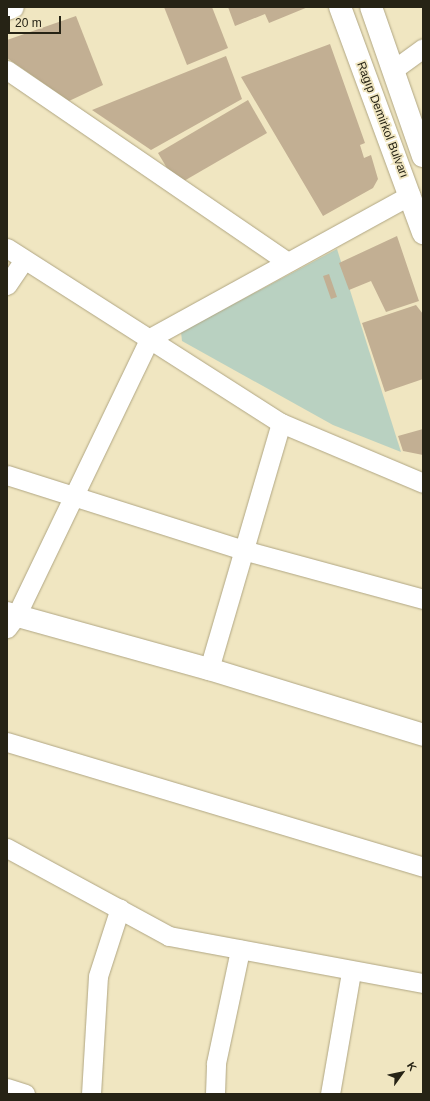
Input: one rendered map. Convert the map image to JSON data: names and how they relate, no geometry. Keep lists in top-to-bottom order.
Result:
{
  "streets": {
    "street": ["Ragıp Demirkol Bulvarı"]
  },
  "scale_bar": "20 m",
  "north": "top right"
}
